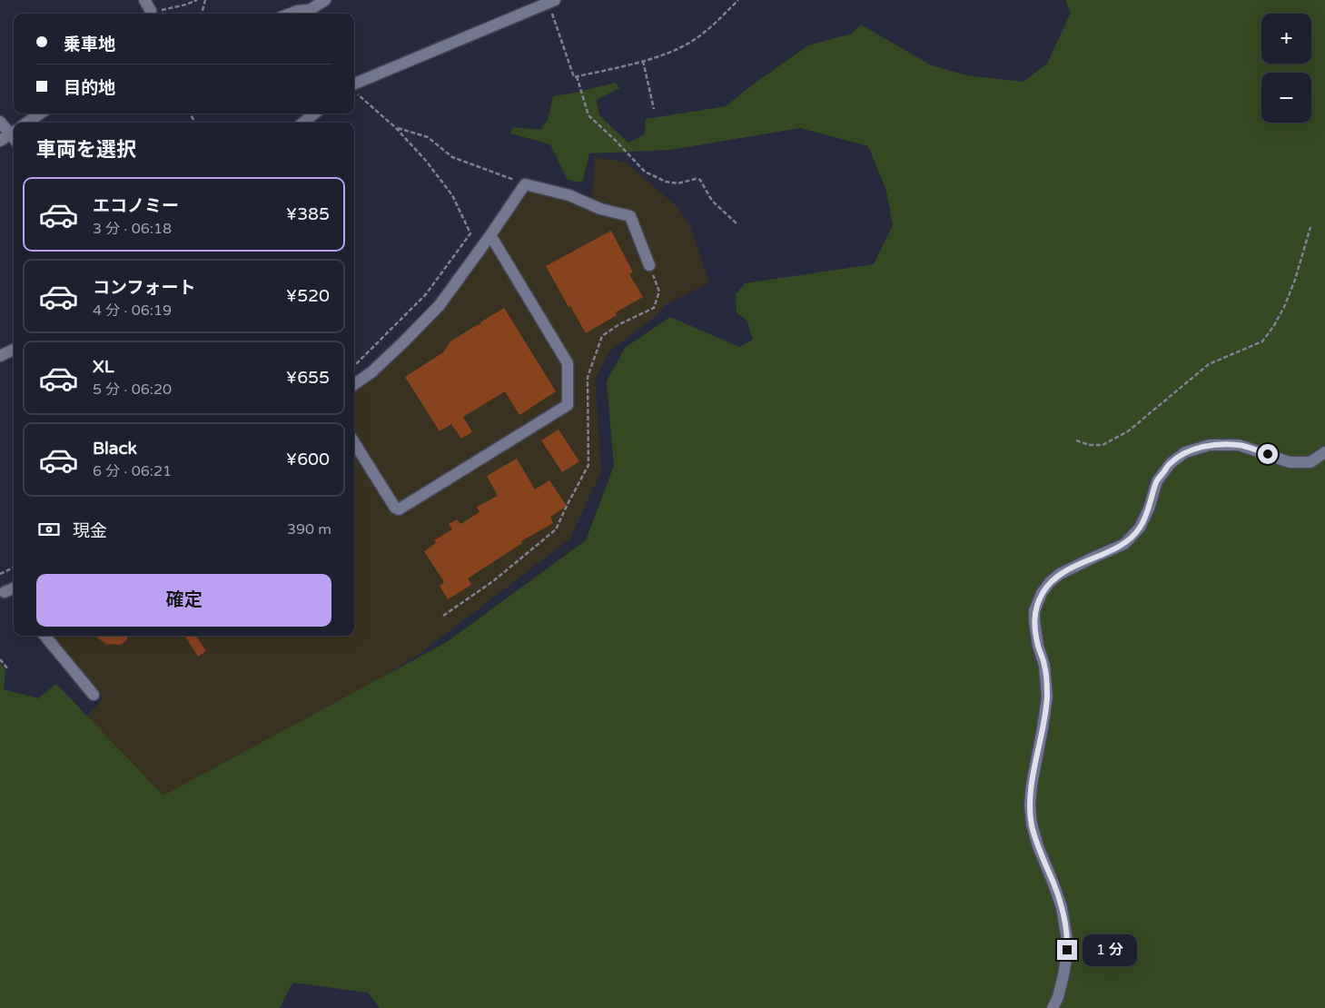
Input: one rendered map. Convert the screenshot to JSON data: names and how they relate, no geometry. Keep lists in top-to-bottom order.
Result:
{
  "page": {
    "map_buttons": ["+", "−"],
    "banner": ["乗車地", "目的地"],
    "heading": "車両を選択",
    "list": [
      {
        "name": "エコノミー",
        "note": "3 分 · 06:18",
        "value": "¥385"
      },
      {
        "name": "コンフォート",
        "note": "4 分 · 06:19",
        "value": "¥520"
      },
      {
        "name": "XL",
        "note": "5 分 · 06:20",
        "value": "¥655"
      },
      {
        "name": "Black",
        "note": "6 分 · 06:21",
        "value": "¥600"
      }
    ],
    "pay": ["現金", "390 m"],
    "buttons": "確定",
    "bubble": "1 分"
  }
}
